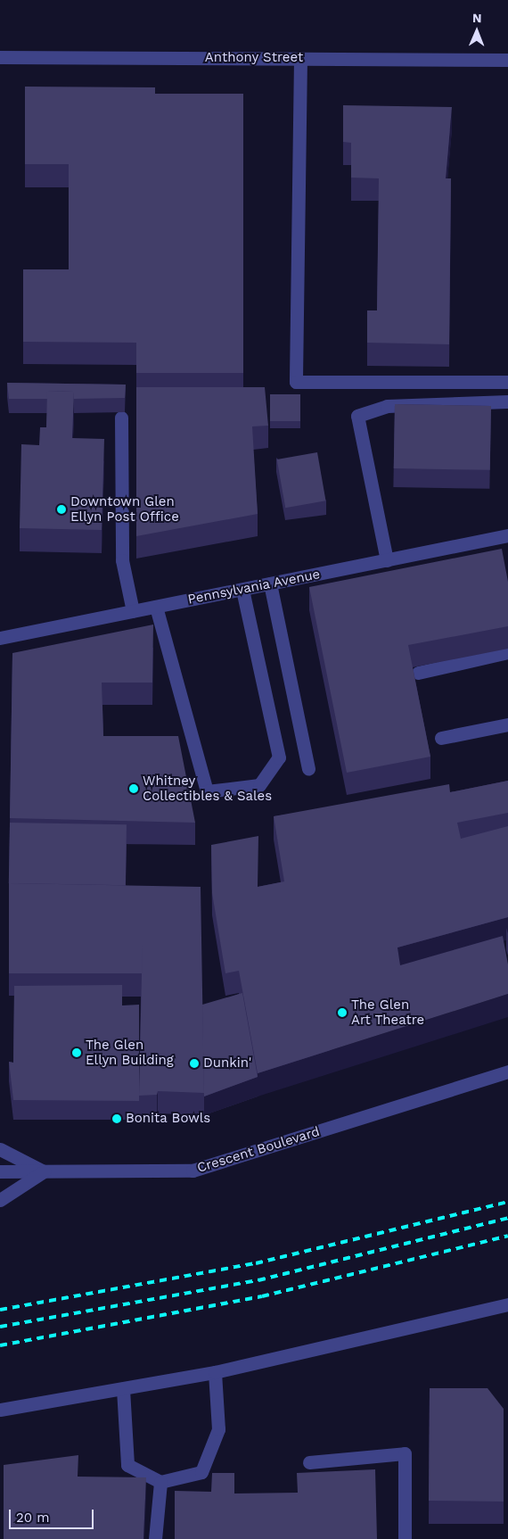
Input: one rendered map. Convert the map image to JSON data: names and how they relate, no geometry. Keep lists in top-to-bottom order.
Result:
{
  "streets": {
    "street": ["Anthony Street", "Pennsylvania Avenue", "Crescent Boulevard"]
  },
  "places": [
    "Downtown Glen Ellyn Post Office",
    "Whitney Collectibles & Sales",
    "The Glen Art Theatre",
    "The Glen Ellyn Building",
    "Dunkin'",
    "Bonita Bowls"
  ],
  "scale_bar": "20 m",
  "north": "top"
}
